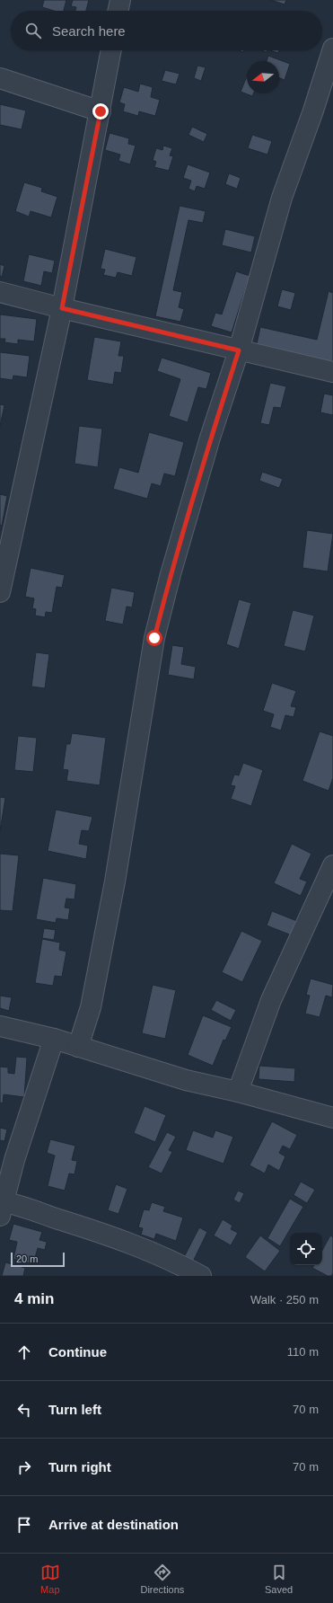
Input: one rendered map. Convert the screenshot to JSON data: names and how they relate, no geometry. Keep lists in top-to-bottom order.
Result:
{
  "scale_bar": "20 m",
  "north": "left",
  "page": {
    "search": "Search here",
    "scale": "20 m",
    "heading": ["4 min", "Walk · 250 m"],
    "list": [
      ["Continue", "110 m"],
      ["Turn left", "70 m"],
      ["Turn right", "70 m"],
      "Arrive at destination"
    ],
    "nav": ["Map", "Directions", "Saved"]
  }
}
